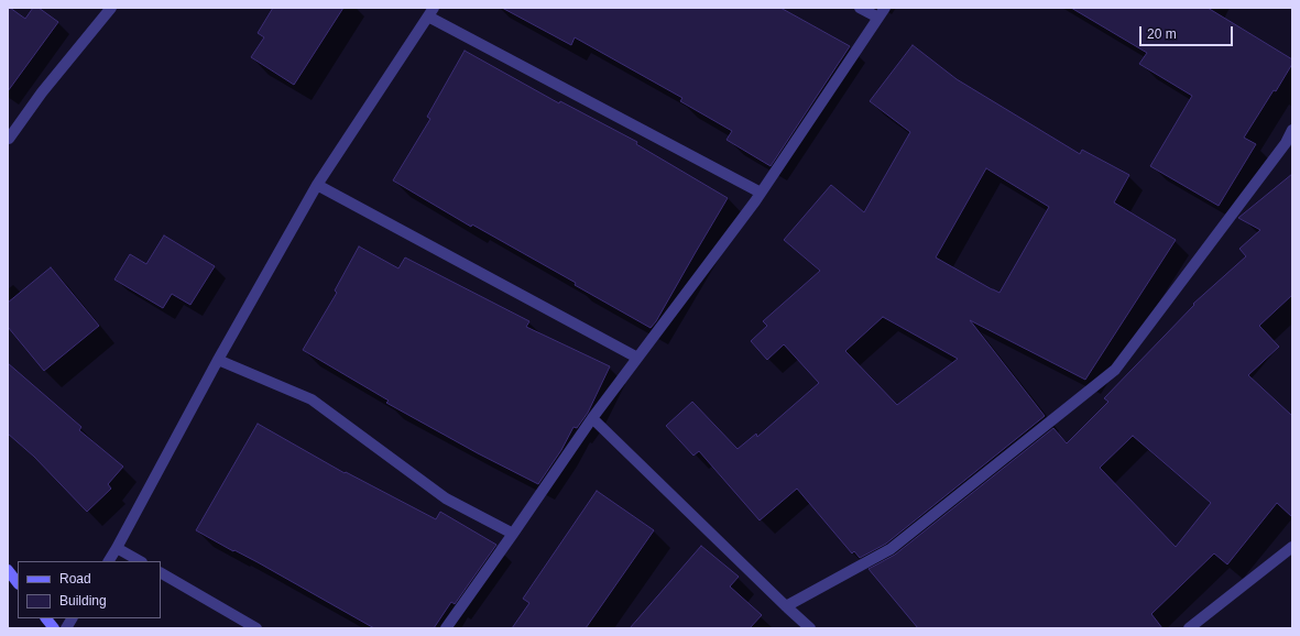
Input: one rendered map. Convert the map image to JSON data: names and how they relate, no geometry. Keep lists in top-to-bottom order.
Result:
{
  "legend": ["Road", "Building"],
  "scale_bar": "20 m"
}
